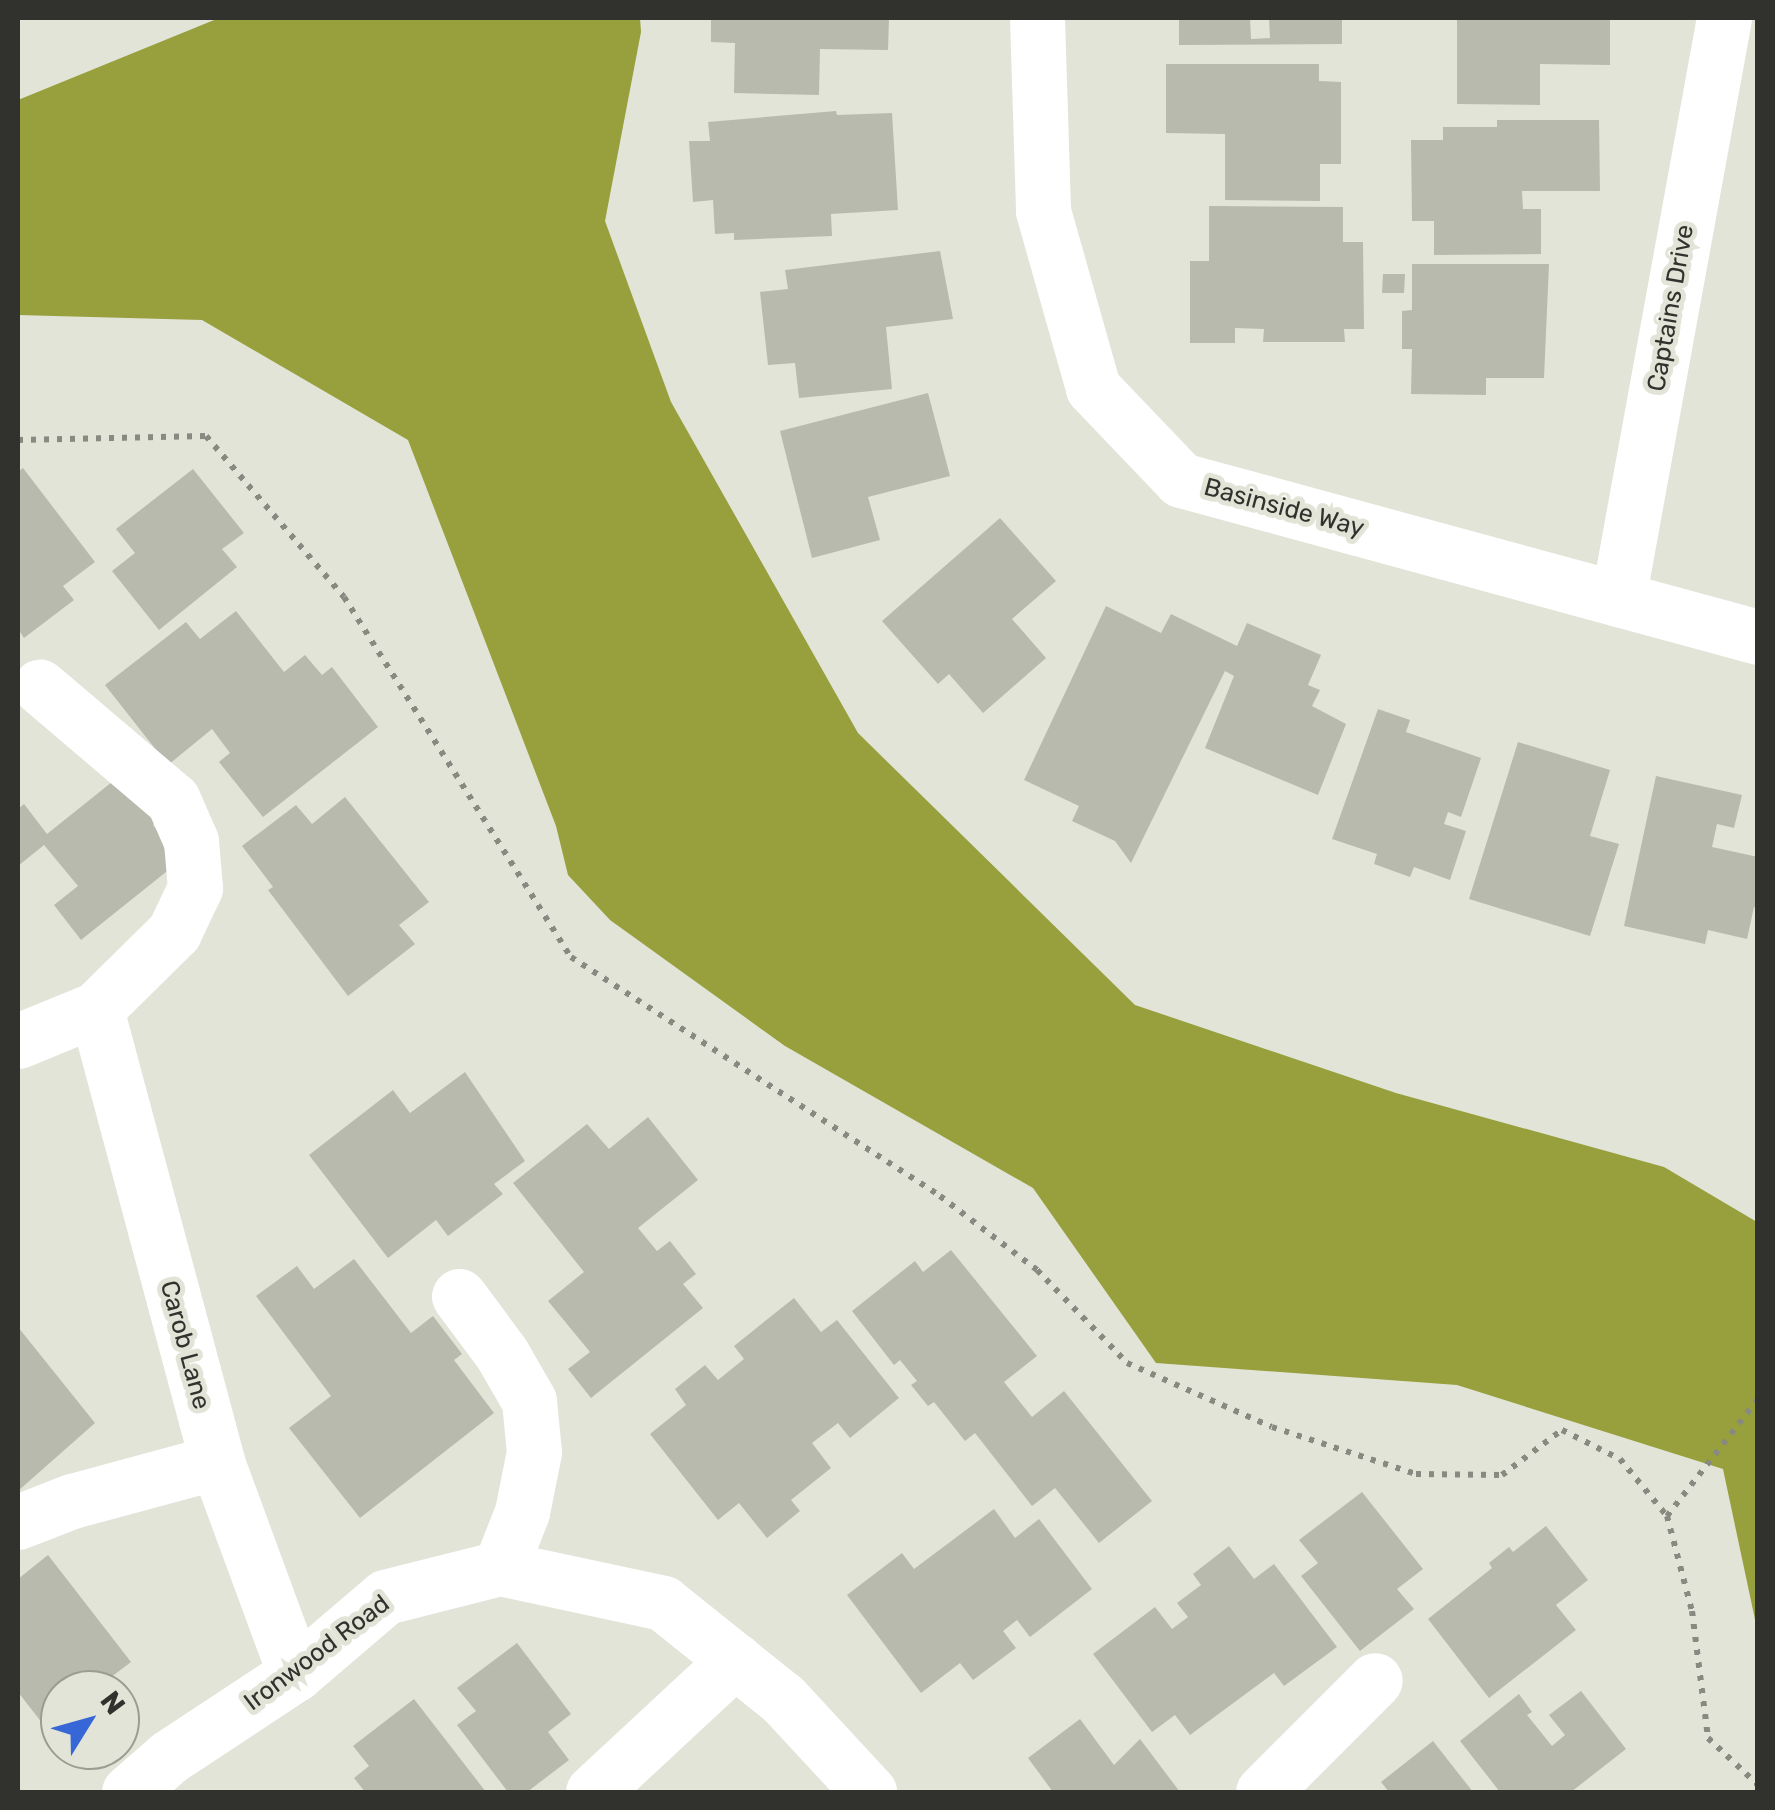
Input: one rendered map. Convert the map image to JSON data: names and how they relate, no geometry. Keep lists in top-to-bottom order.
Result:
{
  "streets": {
    "street": [
      "Captains Drive",
      "Basinside Way",
      "Carob Lane",
      "Ironwood Road"
    ]
  },
  "crossings": [
    ["Captains Drive", "Basinside Way"],
    ["Carob Lane", "Ironwood Road"]
  ],
  "north": "top right"
}
